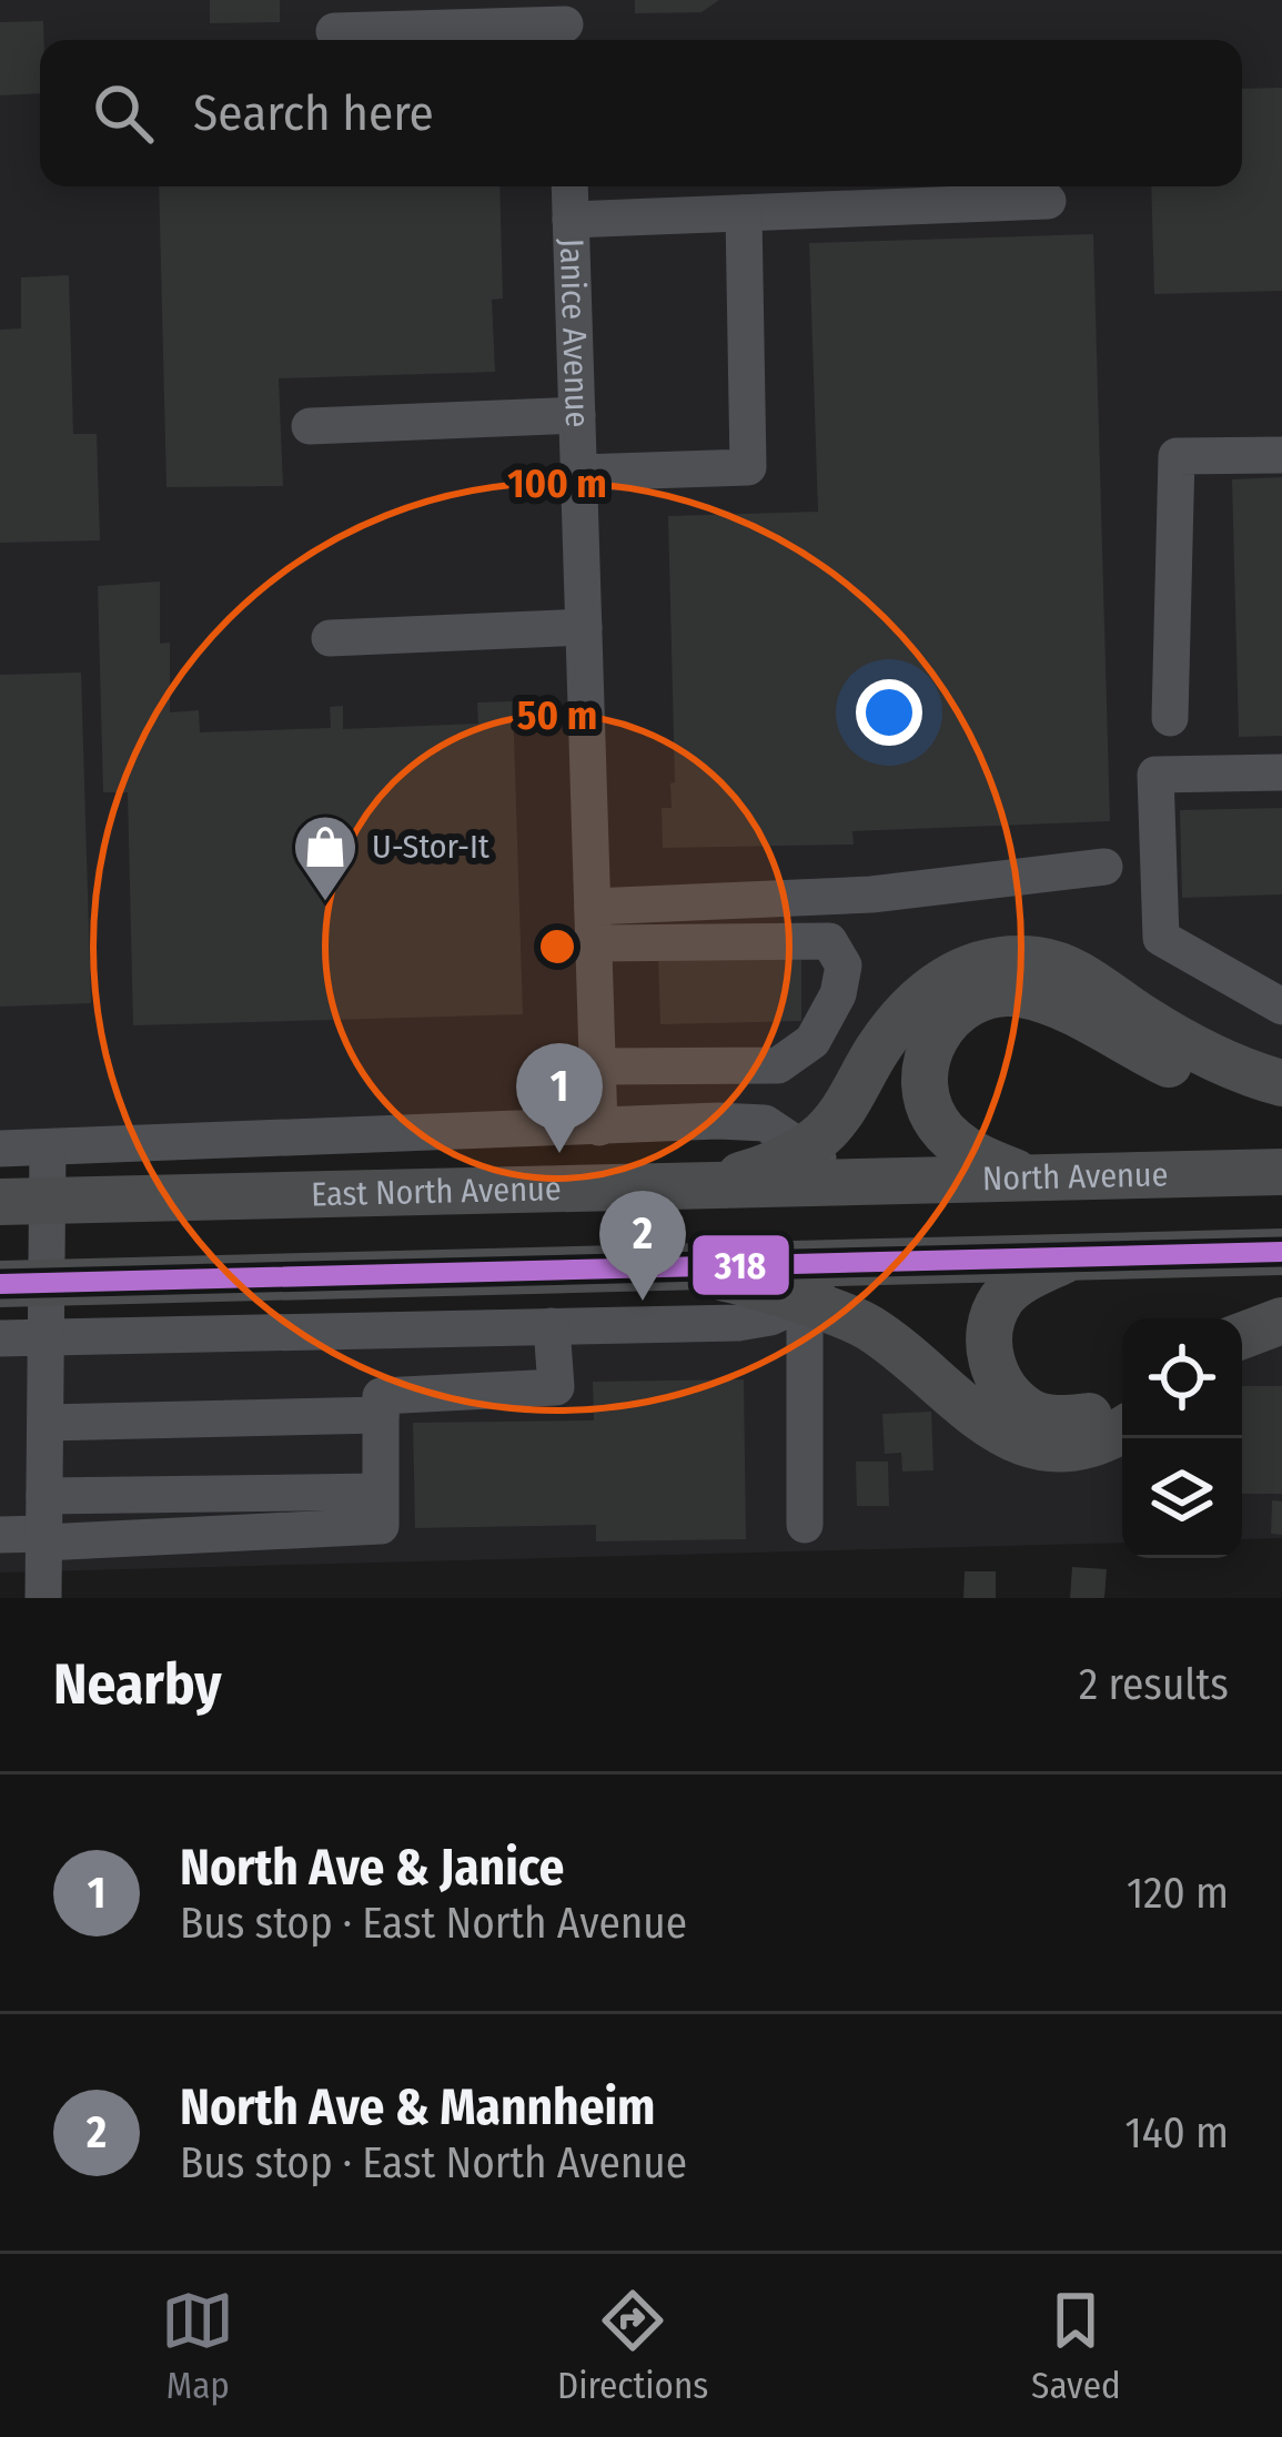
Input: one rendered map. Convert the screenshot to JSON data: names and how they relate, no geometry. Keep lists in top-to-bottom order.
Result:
{
  "streets": {
    "main road": ["North Avenue", "East North Avenue"],
    "street": ["Janice Avenue"]
  },
  "crossings": [
    ["Janice Avenue", "East North Avenue"],
    ["North Avenue", "East North Avenue"]
  ],
  "places": {
    "shop": ["U-Stor-It"]
  },
  "lines": ["transit line 318"],
  "page": {
    "search": "Search here",
    "pins": ["1", "2"],
    "heading": ["Nearby", "2 results"],
    "list": [
      {
        "mark": "1",
        "name": "North Ave & Janice",
        "note": "Bus stop · East North Avenue",
        "value": "120 m"
      },
      {
        "mark": "2",
        "name": "North Ave & Mannheim",
        "note": "Bus stop · East North Avenue",
        "value": "140 m"
      }
    ],
    "nav": ["Map", "Directions", "Saved"]
  },
  "rings": ["100 m", "50 m"]
}
